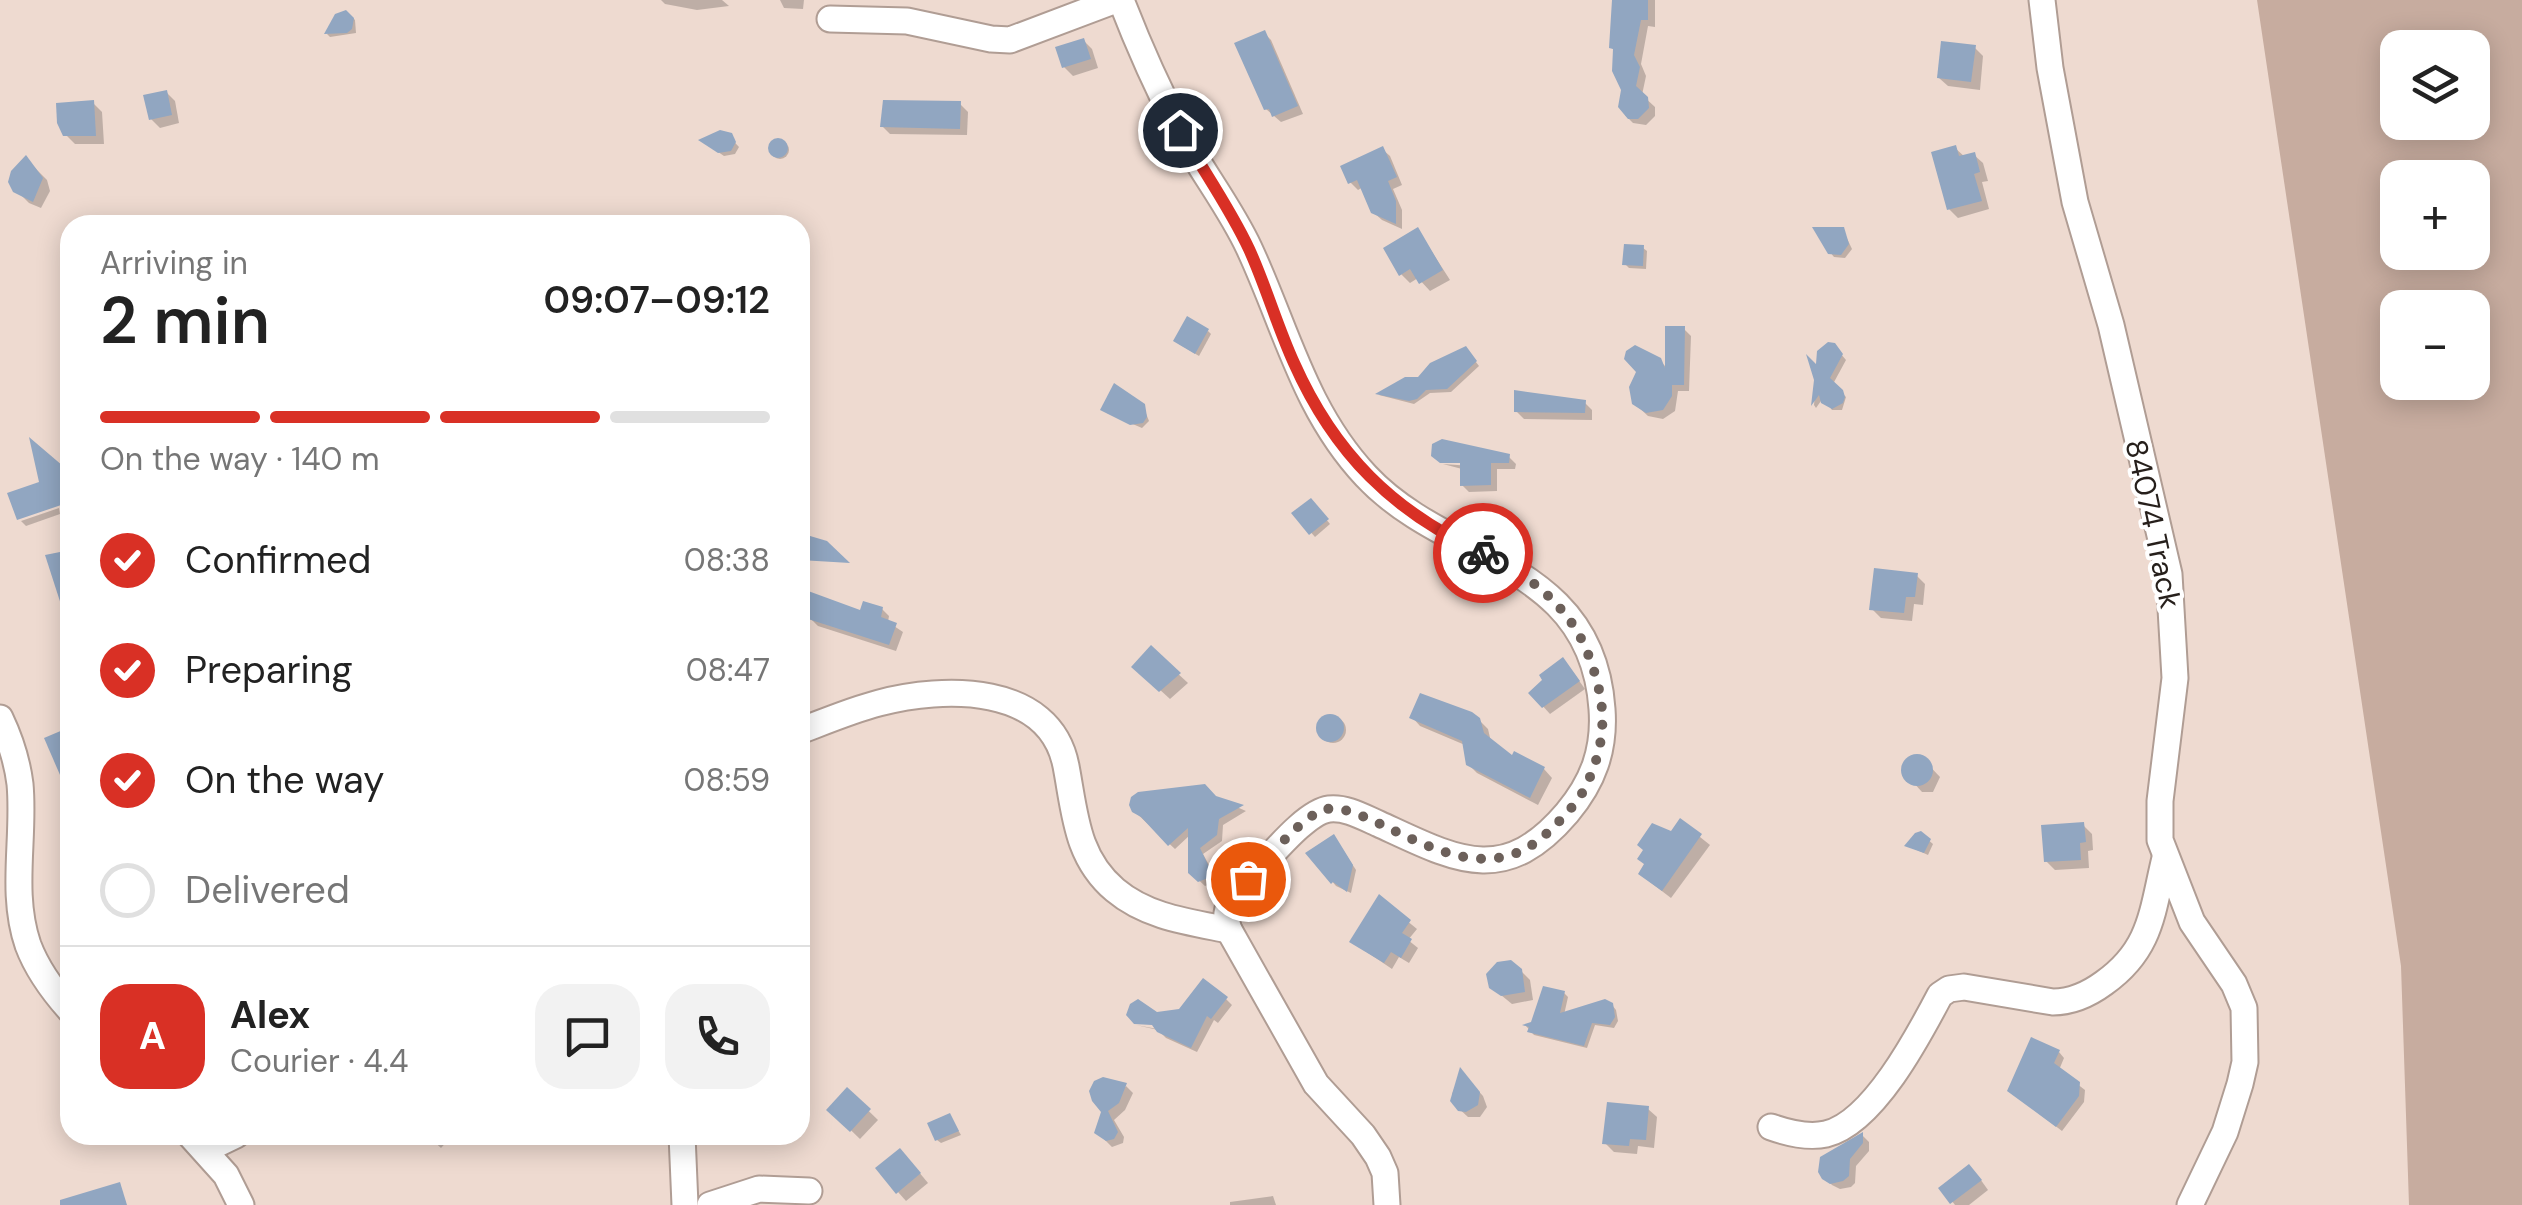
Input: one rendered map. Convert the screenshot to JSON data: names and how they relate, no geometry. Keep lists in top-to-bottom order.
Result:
{
  "streets": {
    "street": ["84074 Track"]
  },
  "page": {
    "map_buttons": ["+", "−"],
    "heading": ["2 min", "Arriving in", "09:07–09:12"],
    "panel": ["Alex", "Courier · 4.4"],
    "bar": "On the way · 140 m",
    "list": [
      ["Confirmed", "08:38"],
      ["Preparing", "08:47"],
      ["On the way", "08:59"],
      "Delivered"
    ],
    "round": "A"
  }
}
